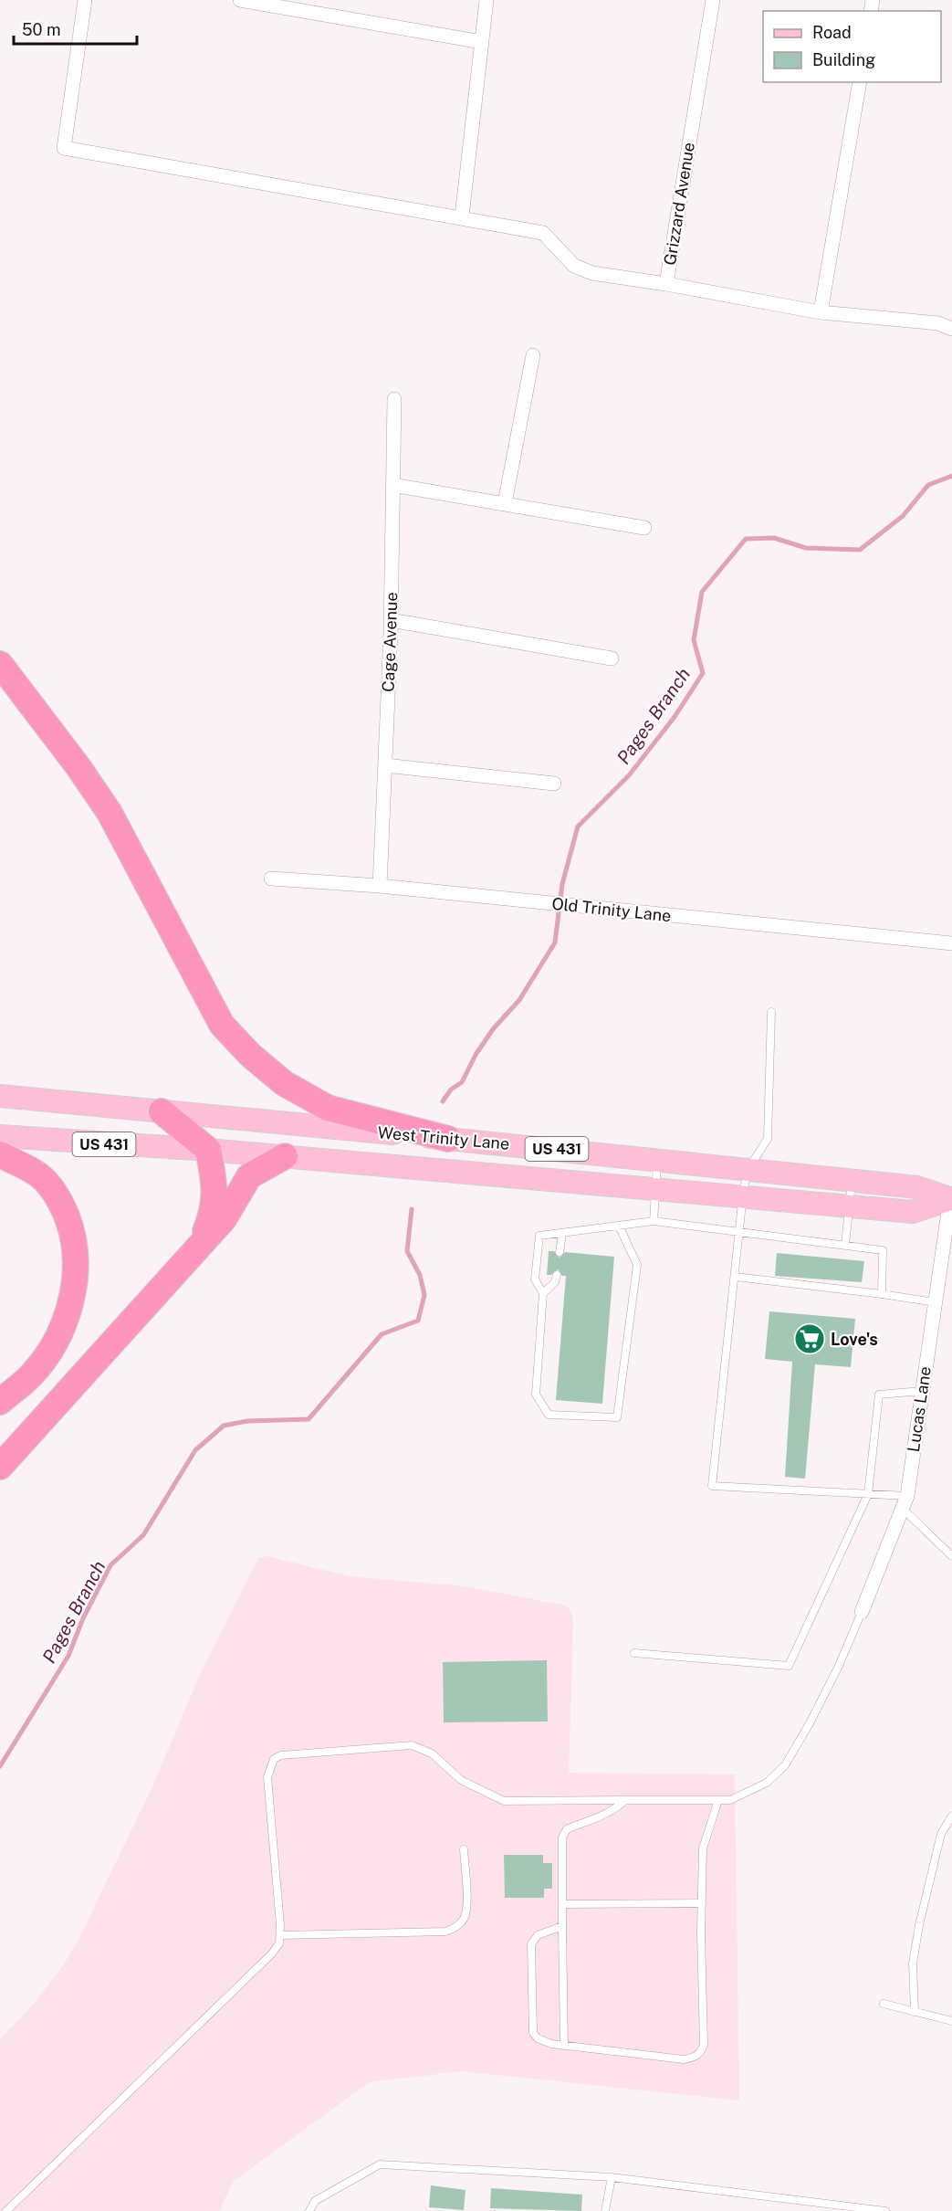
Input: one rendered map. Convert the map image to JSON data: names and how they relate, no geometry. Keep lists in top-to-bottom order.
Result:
{
  "streets": {
    "main road": ["West Trinity Lane", "US 431"],
    "street": [
      "Grizzard Avenue",
      "Cage Avenue",
      "Old Trinity Lane",
      "Lucas Lane"
    ]
  },
  "crossings": [
    ["Cage Avenue", "Old Trinity Lane"],
    ["West Trinity Lane", "Lucas Lane"]
  ],
  "water": ["Pages Branch"],
  "places": {
    "supermarket": ["Love's"]
  },
  "legend": ["Road", "Building"],
  "scale_bar": "50 m"
}
